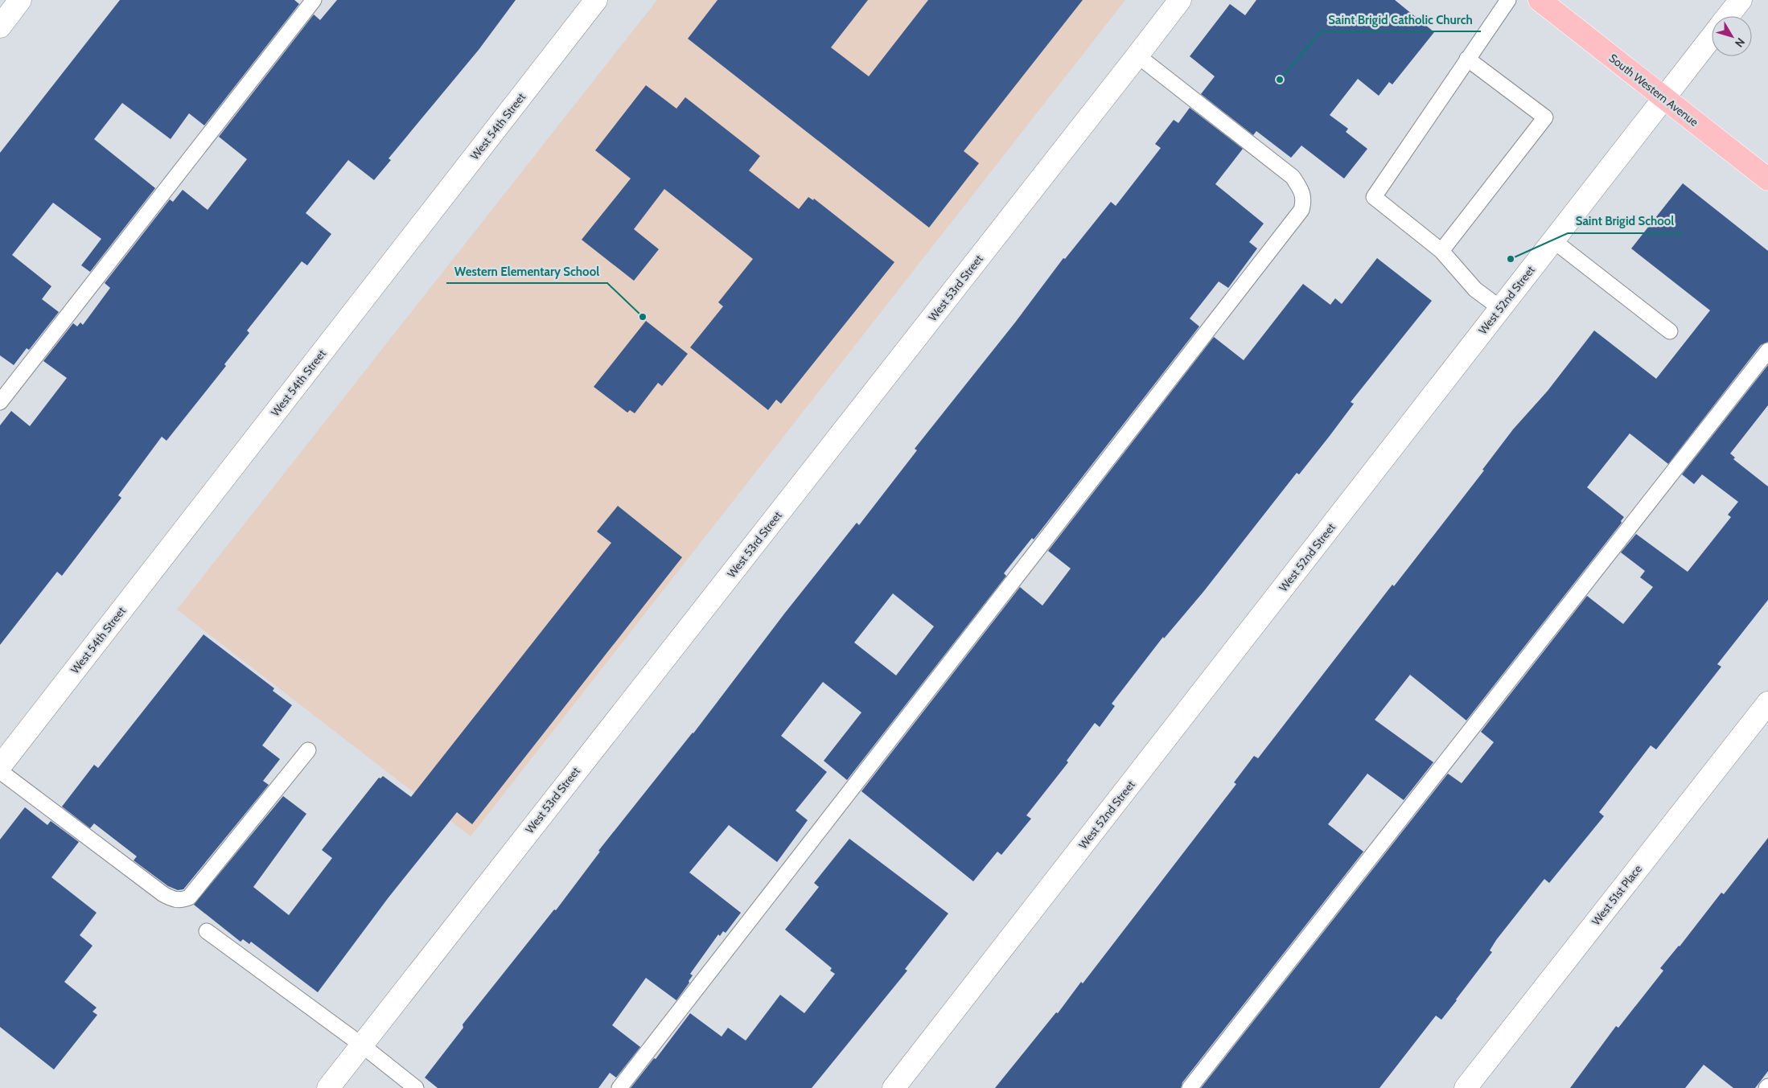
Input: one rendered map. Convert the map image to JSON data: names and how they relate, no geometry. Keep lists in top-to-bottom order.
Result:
{
  "streets": {
    "main road": ["South Western Avenue"],
    "street": [
      "West 54th Street",
      "West 53rd Street",
      "West 52nd Street",
      "West 51st Place"
    ]
  },
  "crossings": [
    ["South Western Avenue", "West 52nd Street"]
  ],
  "places": ["Saint Brigid Catholic Church", "Saint Brigid School", "Western Elementary School"],
  "north": "bottom right"
}
